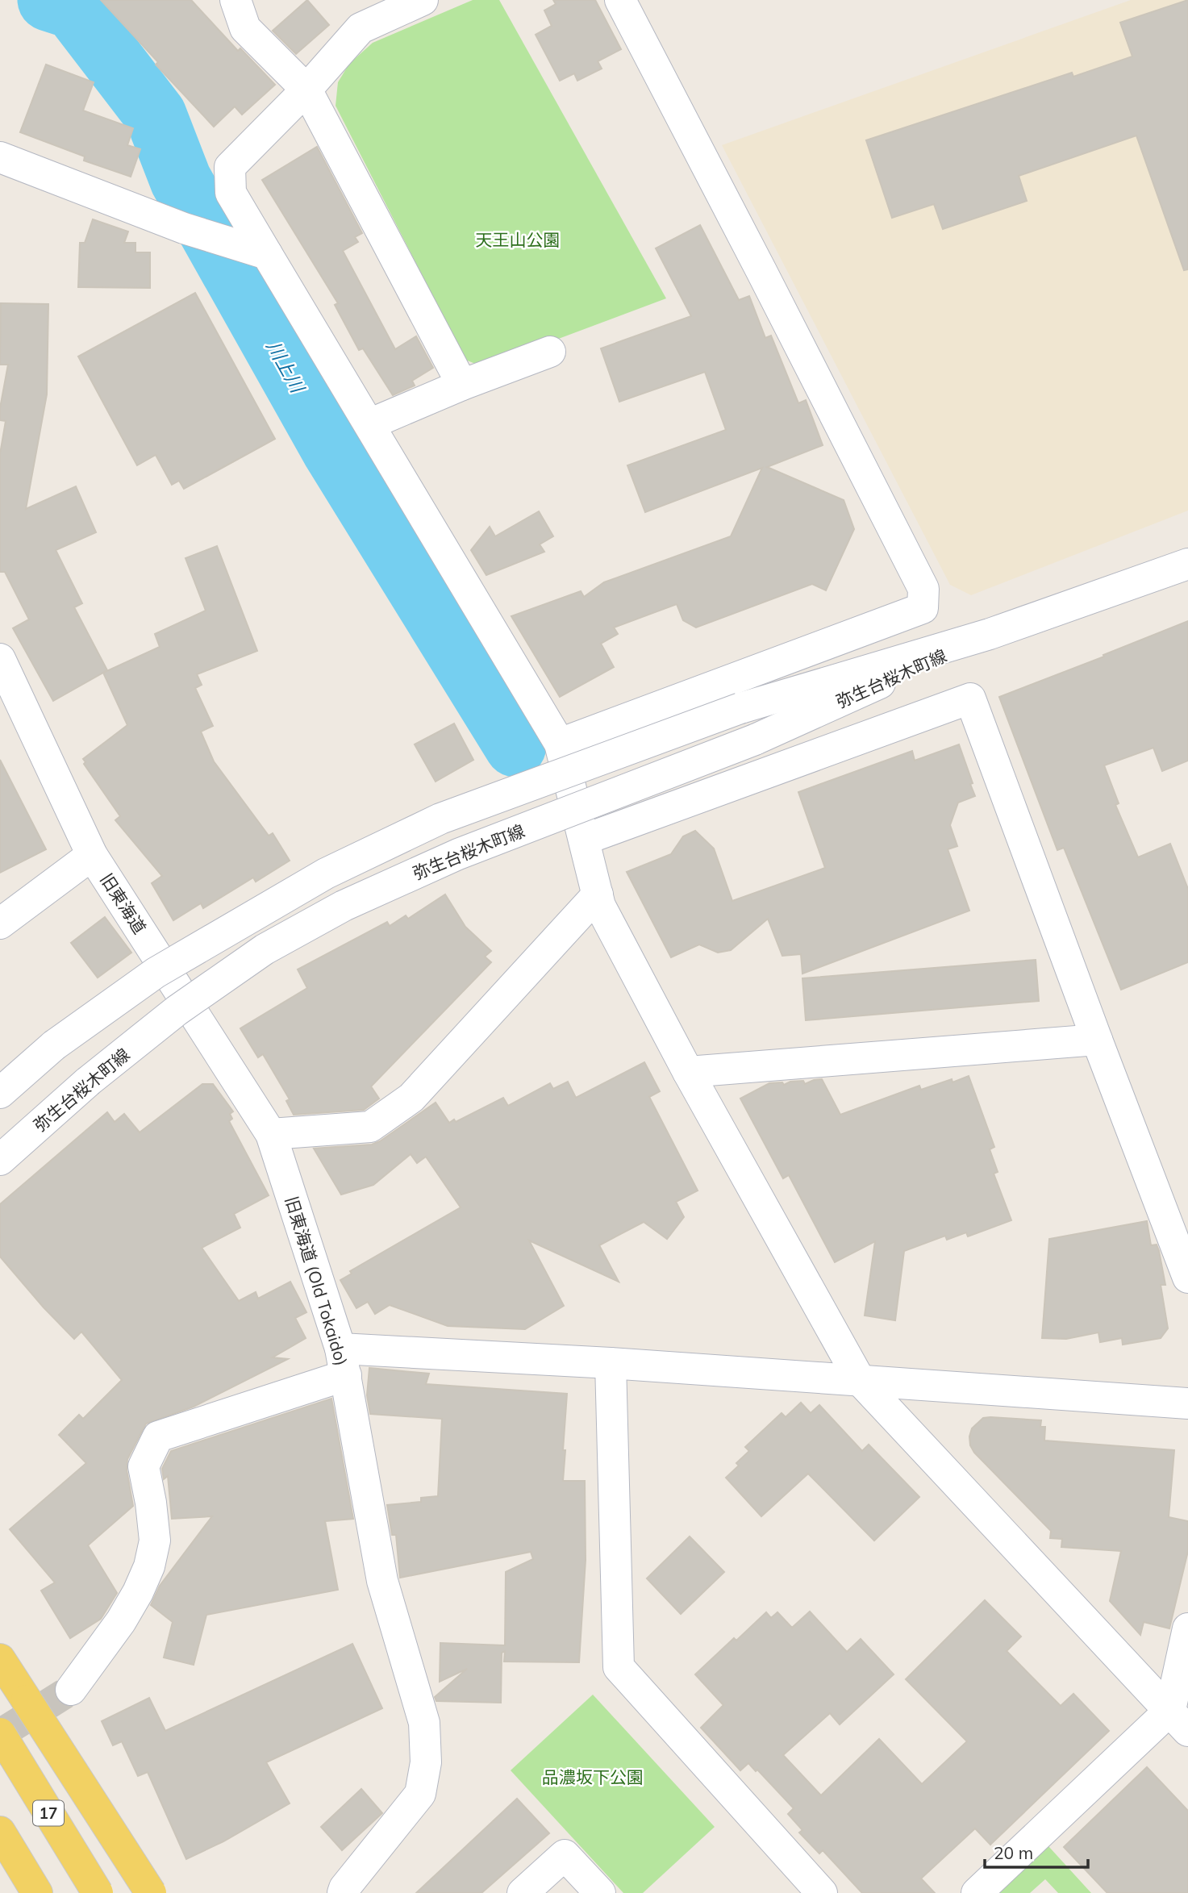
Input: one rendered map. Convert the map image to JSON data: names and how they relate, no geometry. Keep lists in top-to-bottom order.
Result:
{
  "streets": {
    "main road": ["17"],
    "street": ["弥生台桜木町線", "旧東海道", "旧東海道 (Old Tokaido)"]
  },
  "crossings": [
    ["旧東海道", "旧東海道 (Old Tokaido)"]
  ],
  "water": ["川上川"],
  "parks": ["天王山公園", "品濃坂下公園"],
  "scale_bar": "20 m"
}
